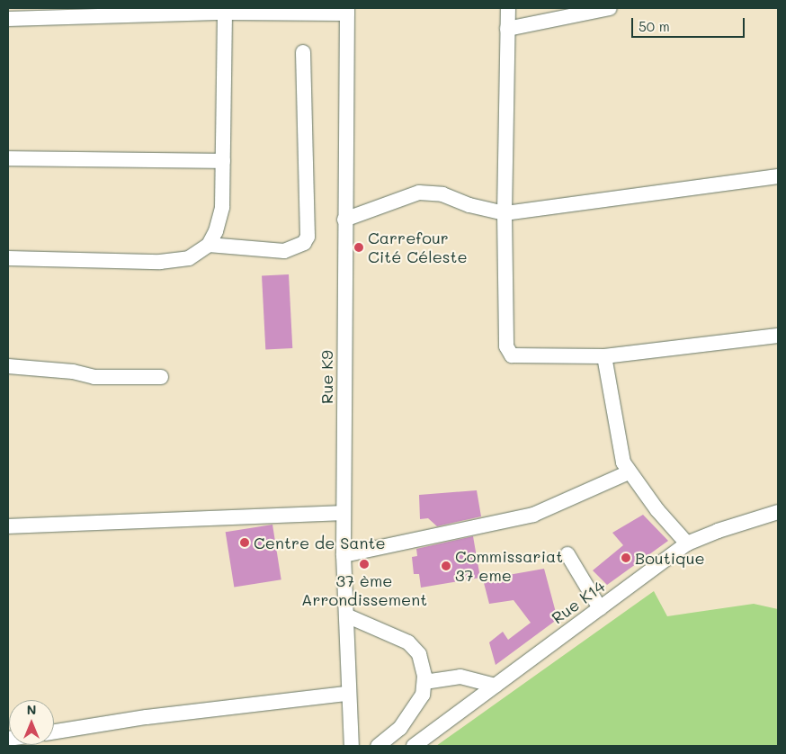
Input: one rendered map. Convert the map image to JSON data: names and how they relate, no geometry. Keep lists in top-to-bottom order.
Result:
{
  "streets": {
    "street": ["Rue K9", "Rue K14"]
  },
  "places": [
    "Carrefour Cité Céleste",
    "Centre de Sante",
    "Boutique",
    "37 ème Arrondissement",
    "Commissariat 37 eme"
  ],
  "scale_bar": "50 m",
  "north": "top"
}
